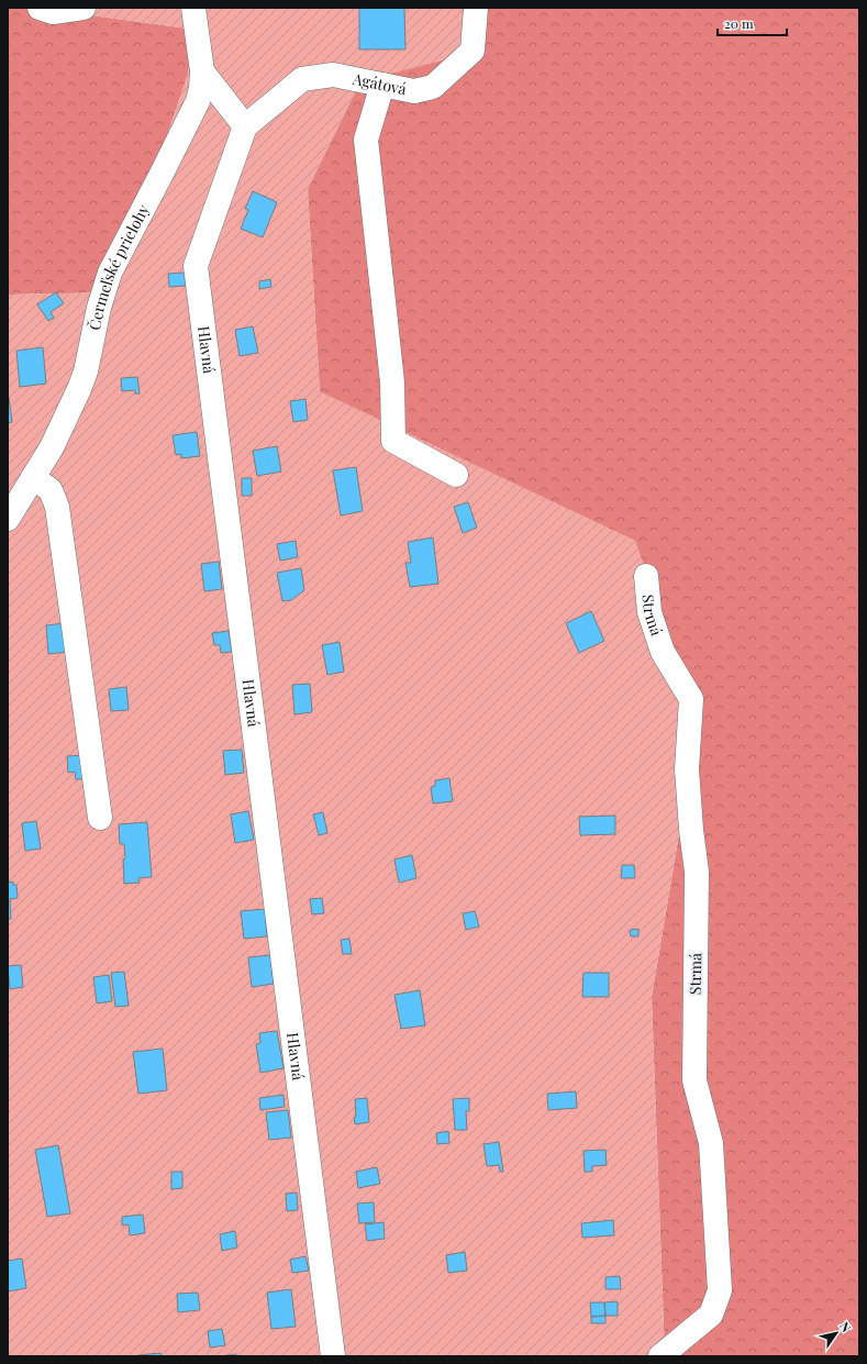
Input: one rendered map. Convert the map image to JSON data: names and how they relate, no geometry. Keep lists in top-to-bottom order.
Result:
{
  "streets": {
    "street": [
      "Agátová",
      "Čermeľské prielohy",
      "Hlavná",
      "Strmá"
    ]
  },
  "crossings": [
    ["Agátová", "Hlavná"]
  ],
  "scale_bar": "20 m",
  "north": "top right"
}
